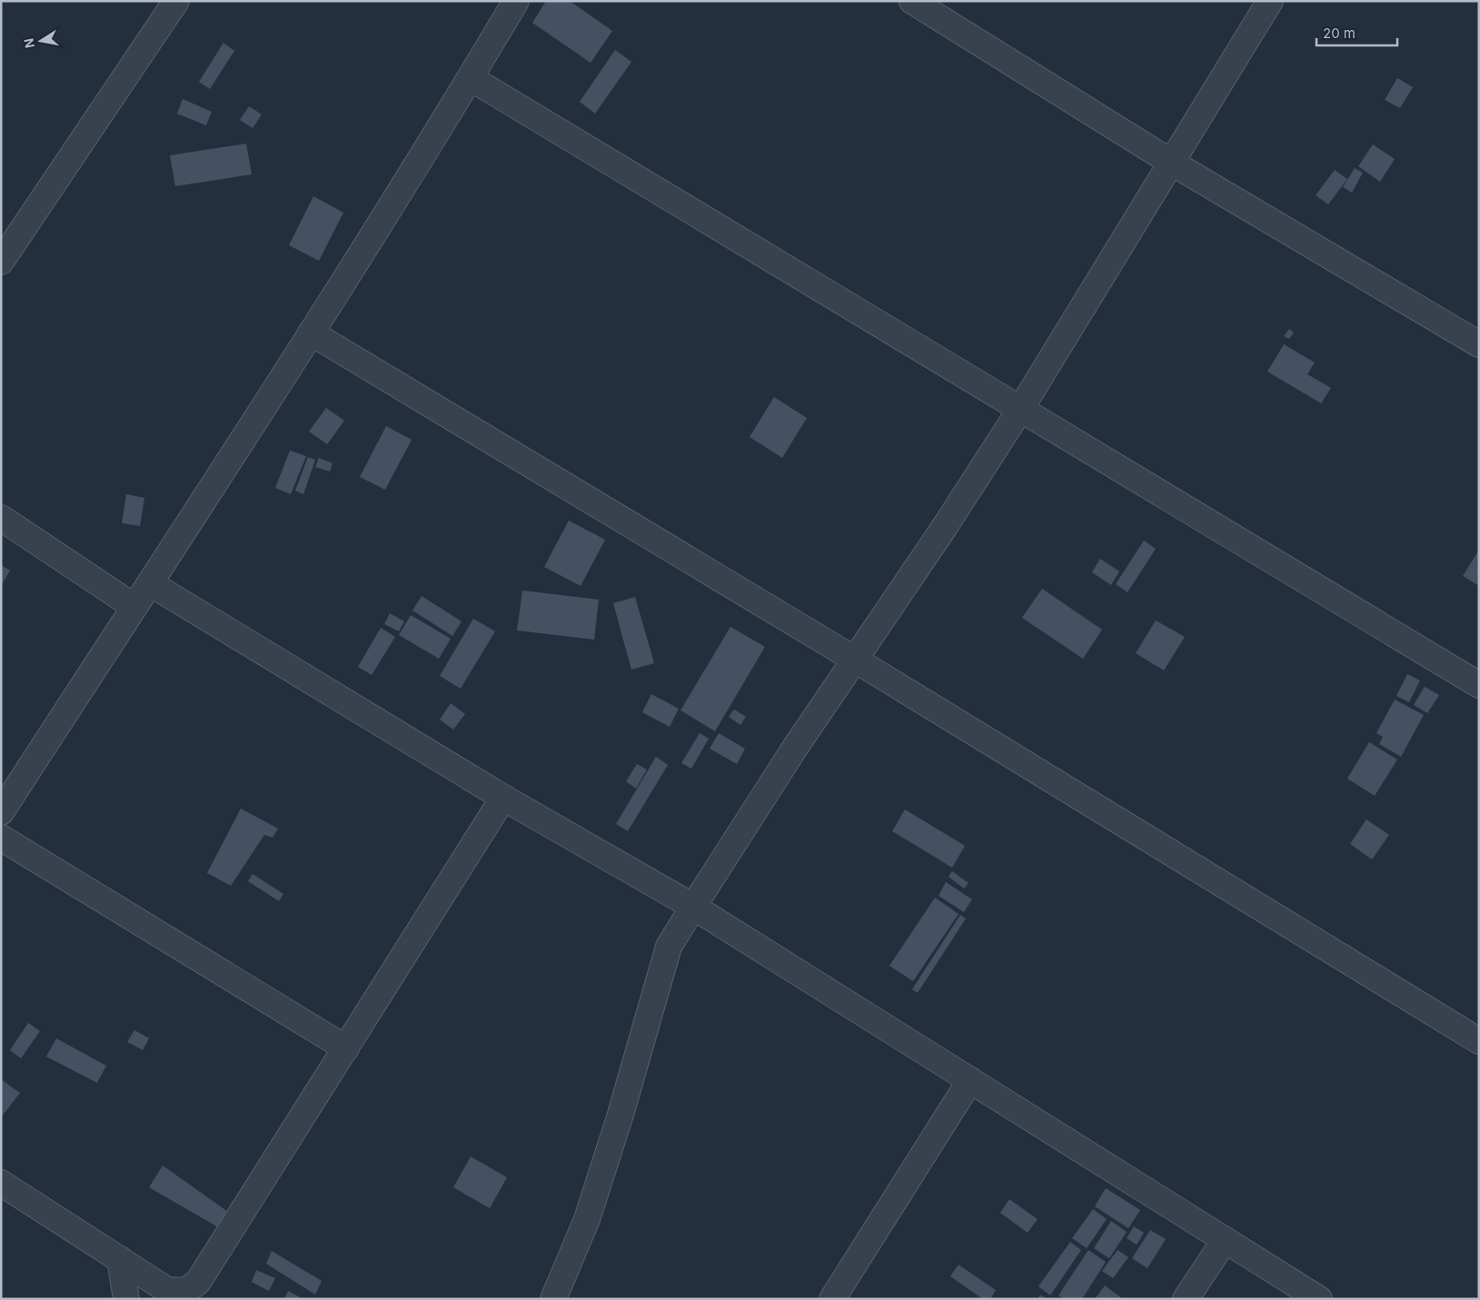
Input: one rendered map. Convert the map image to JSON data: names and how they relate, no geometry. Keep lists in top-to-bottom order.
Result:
{
  "scale_bar": "20 m",
  "north": "left"
}
